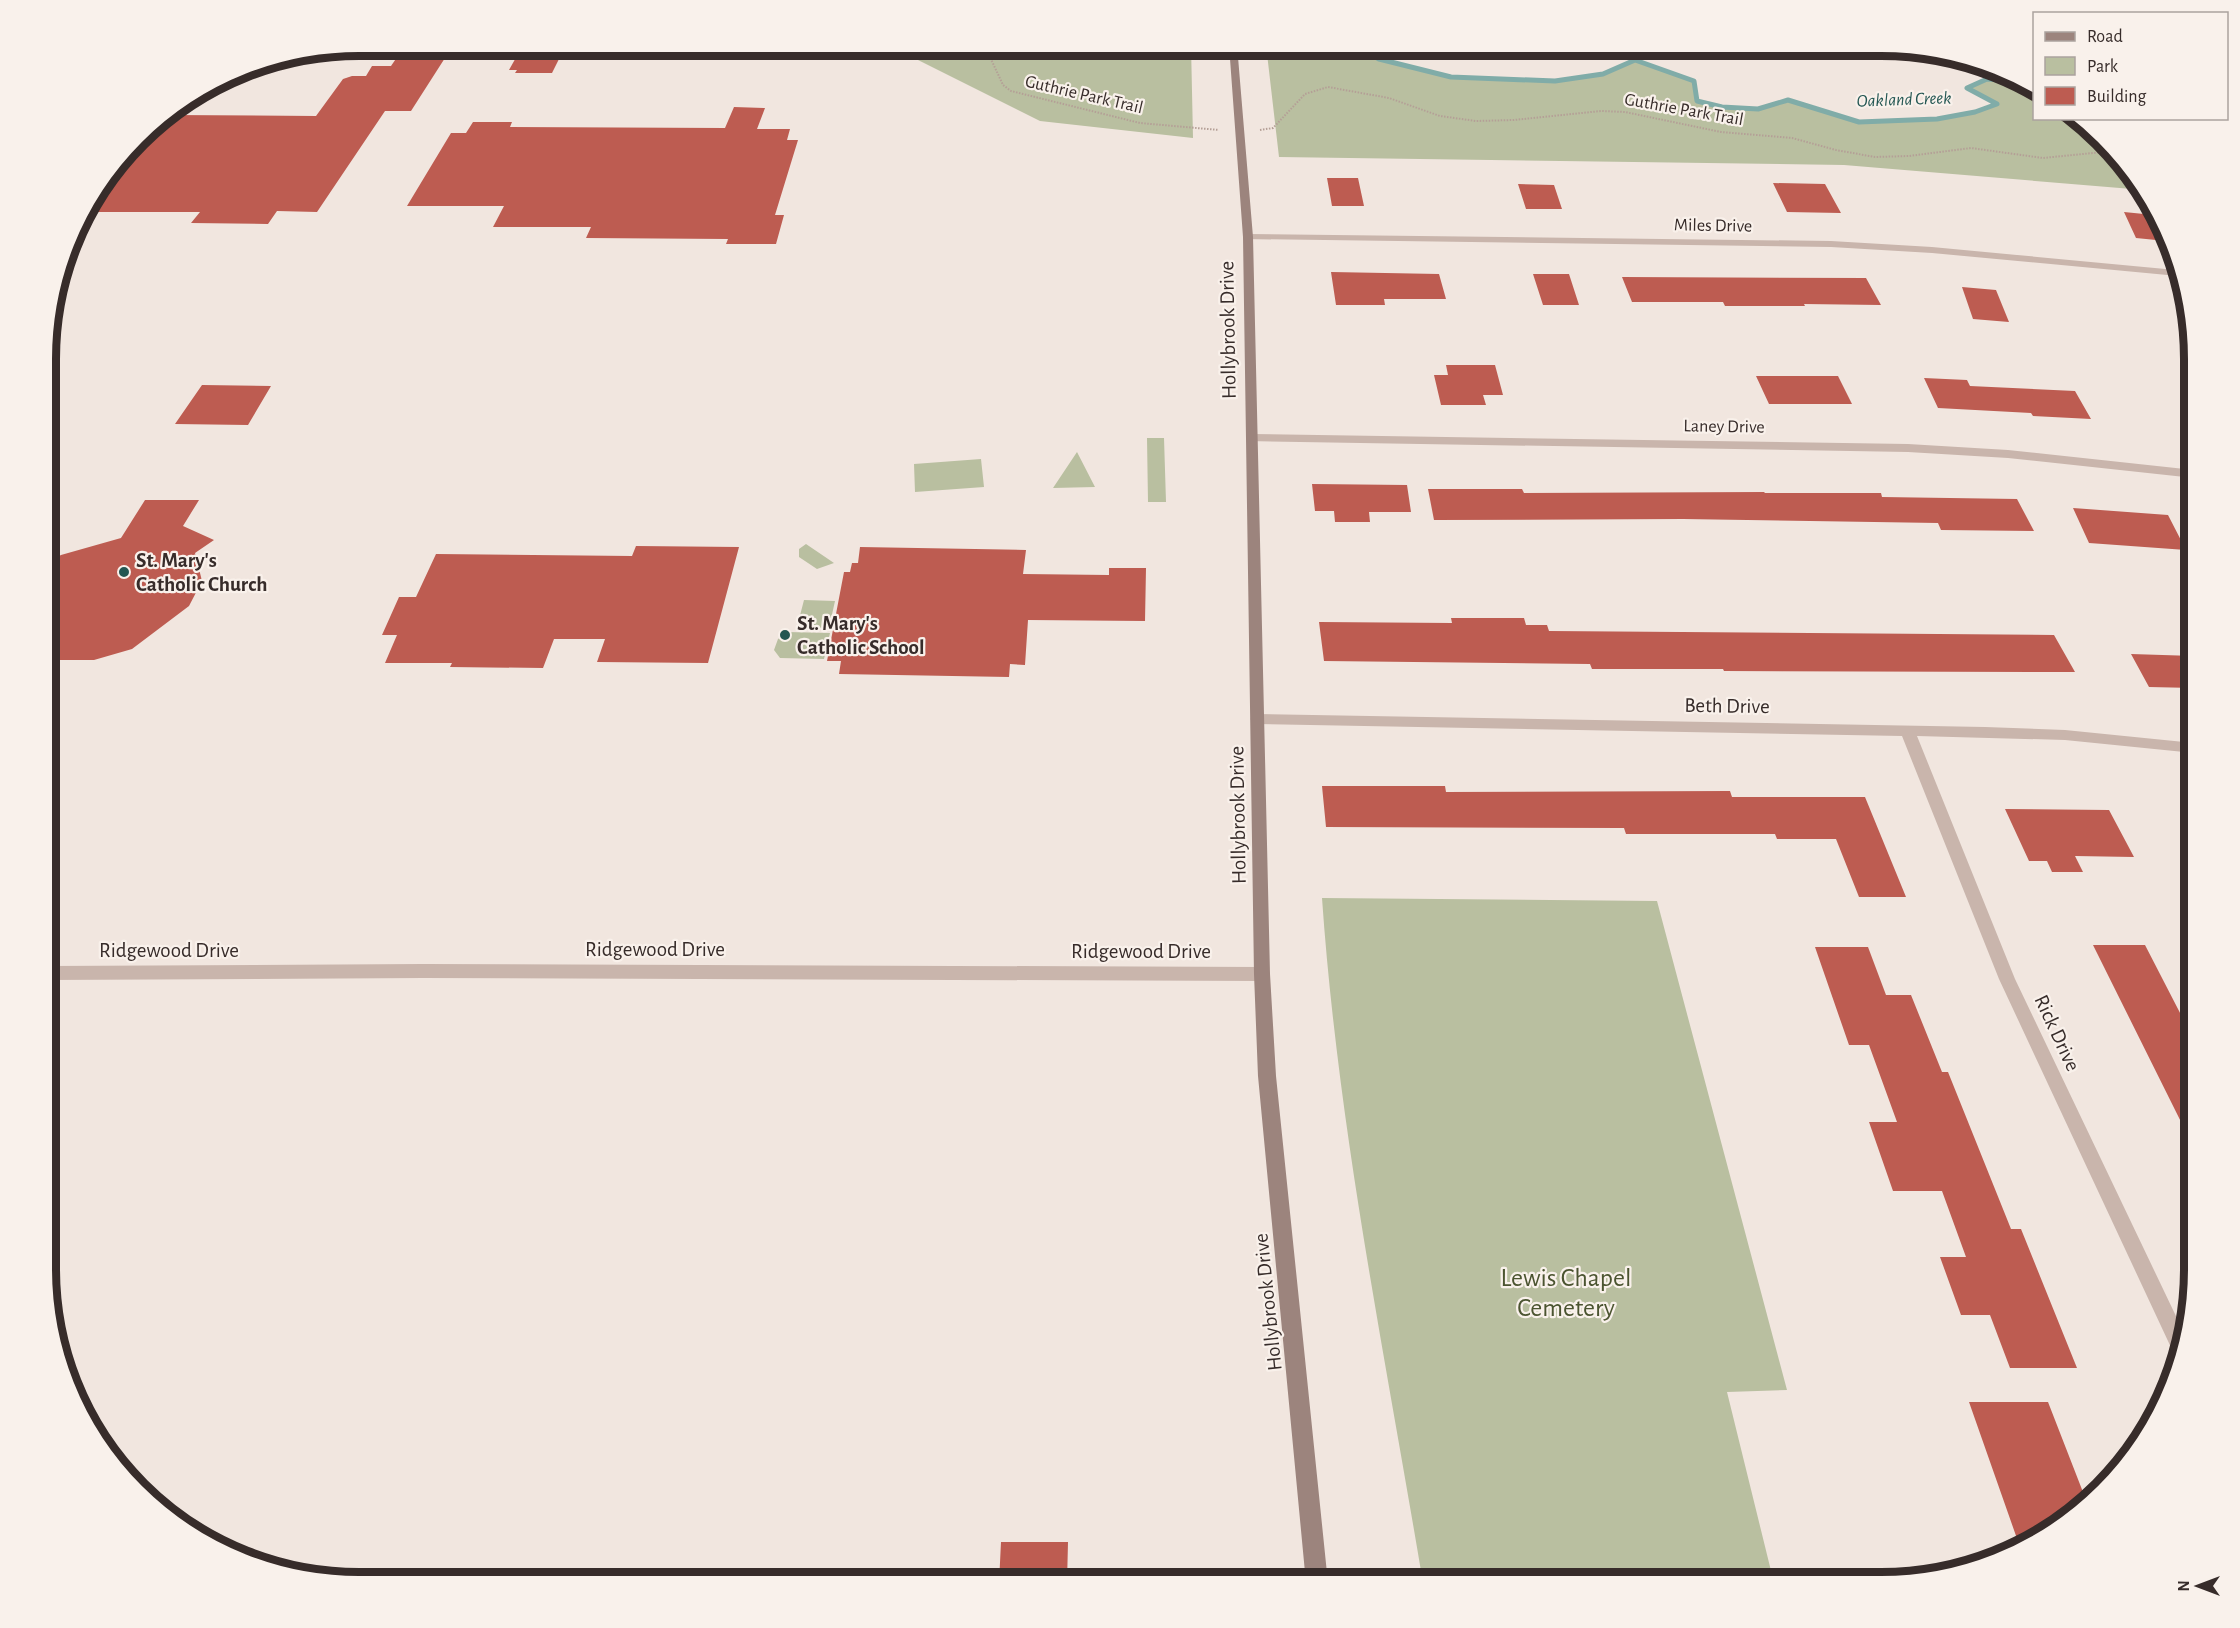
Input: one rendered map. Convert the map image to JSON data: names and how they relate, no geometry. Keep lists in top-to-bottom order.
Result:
{
  "streets": {
    "main road": ["Hollybrook Drive"],
    "street": [
      "Miles Drive",
      "Laney Drive",
      "Beth Drive",
      "Ridgewood Drive",
      "Rick Drive"
    ],
    "path": ["Guthrie Park Trail"]
  },
  "crossings": [
    ["Miles Drive", "Hollybrook Drive"],
    ["Hollybrook Drive", "Laney Drive"],
    ["Hollybrook Drive", "Beth Drive"],
    ["Hollybrook Drive", "Ridgewood Drive"],
    ["Beth Drive", "Rick Drive"]
  ],
  "water": ["Oakland Creek"],
  "parks": ["Lewis Chapel Cemetery"],
  "places": ["St. Mary's Catholic Church", "St. Mary's Catholic School"],
  "legend": ["Road", "Park", "Building"],
  "north": "left"
}
